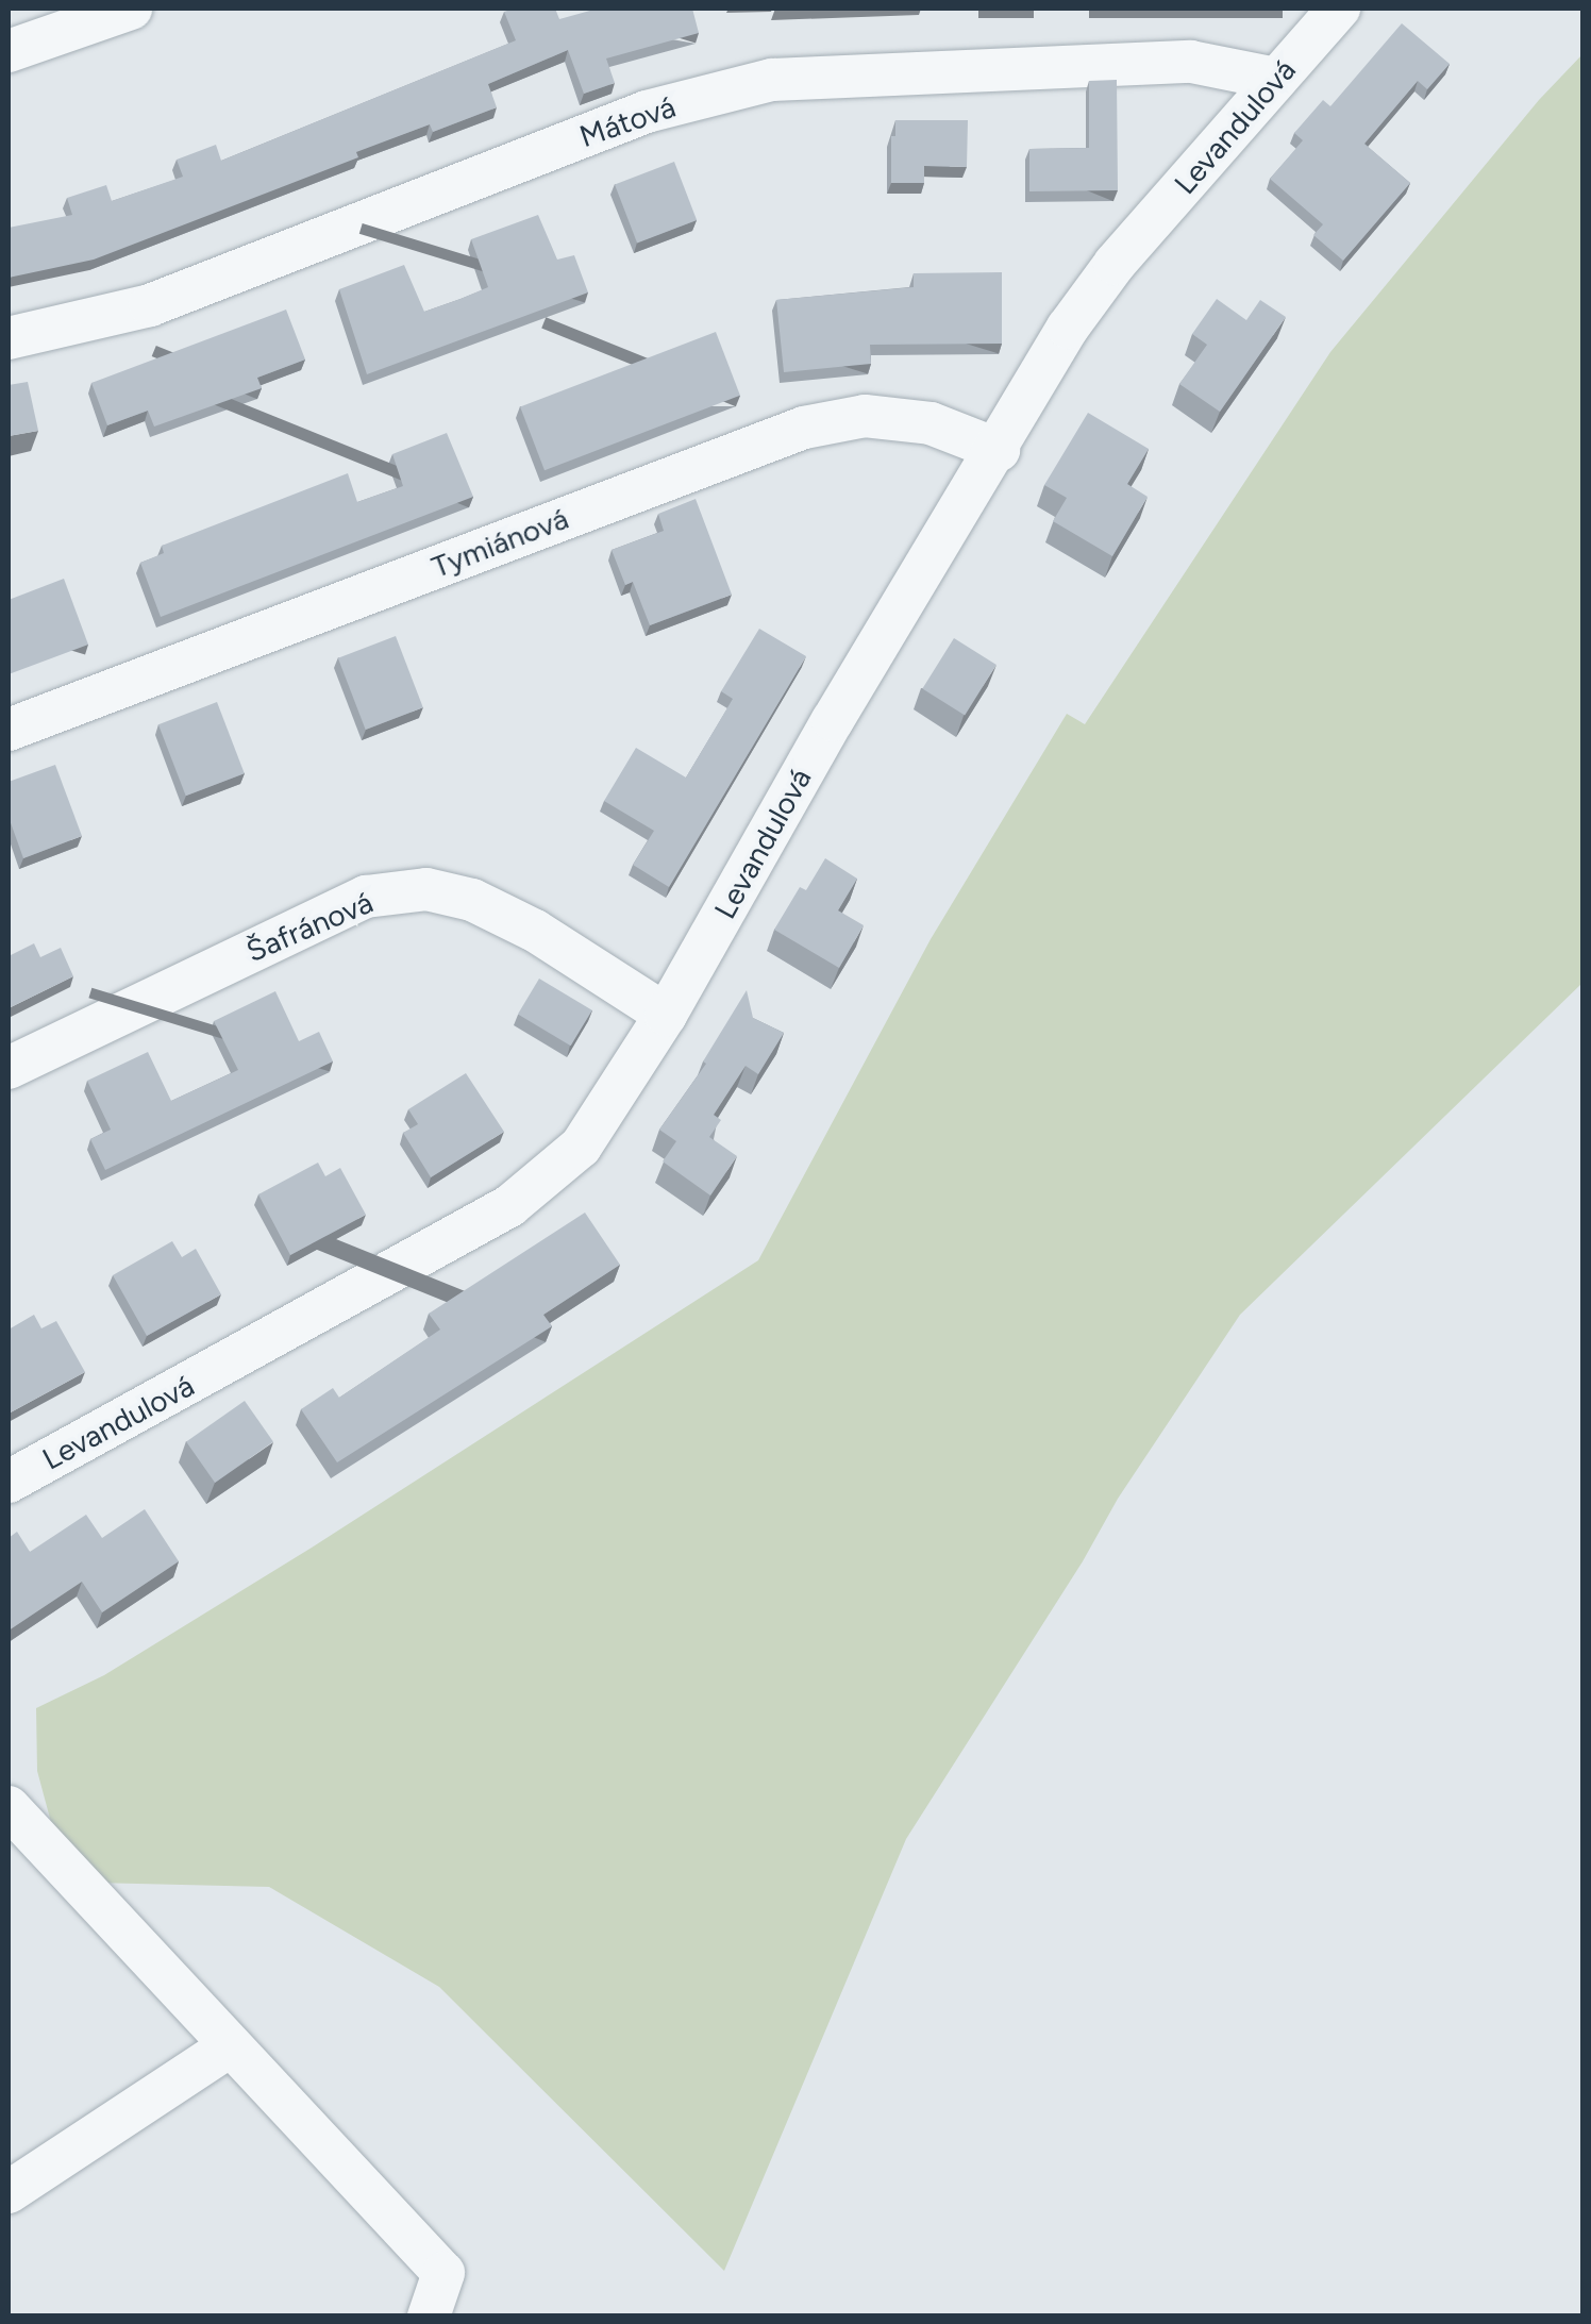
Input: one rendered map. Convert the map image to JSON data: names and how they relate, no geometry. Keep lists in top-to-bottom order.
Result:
{
  "streets": {
    "street": [
      "Mátová",
      "Levandulová",
      "Tymiánová",
      "Šafránová"
    ]
  },
  "crossings": [
    ["Mátová", "Levandulová"],
    ["Levandulová", "Tymiánová"],
    ["Levandulová", "Šafránová"]
  ]
}
